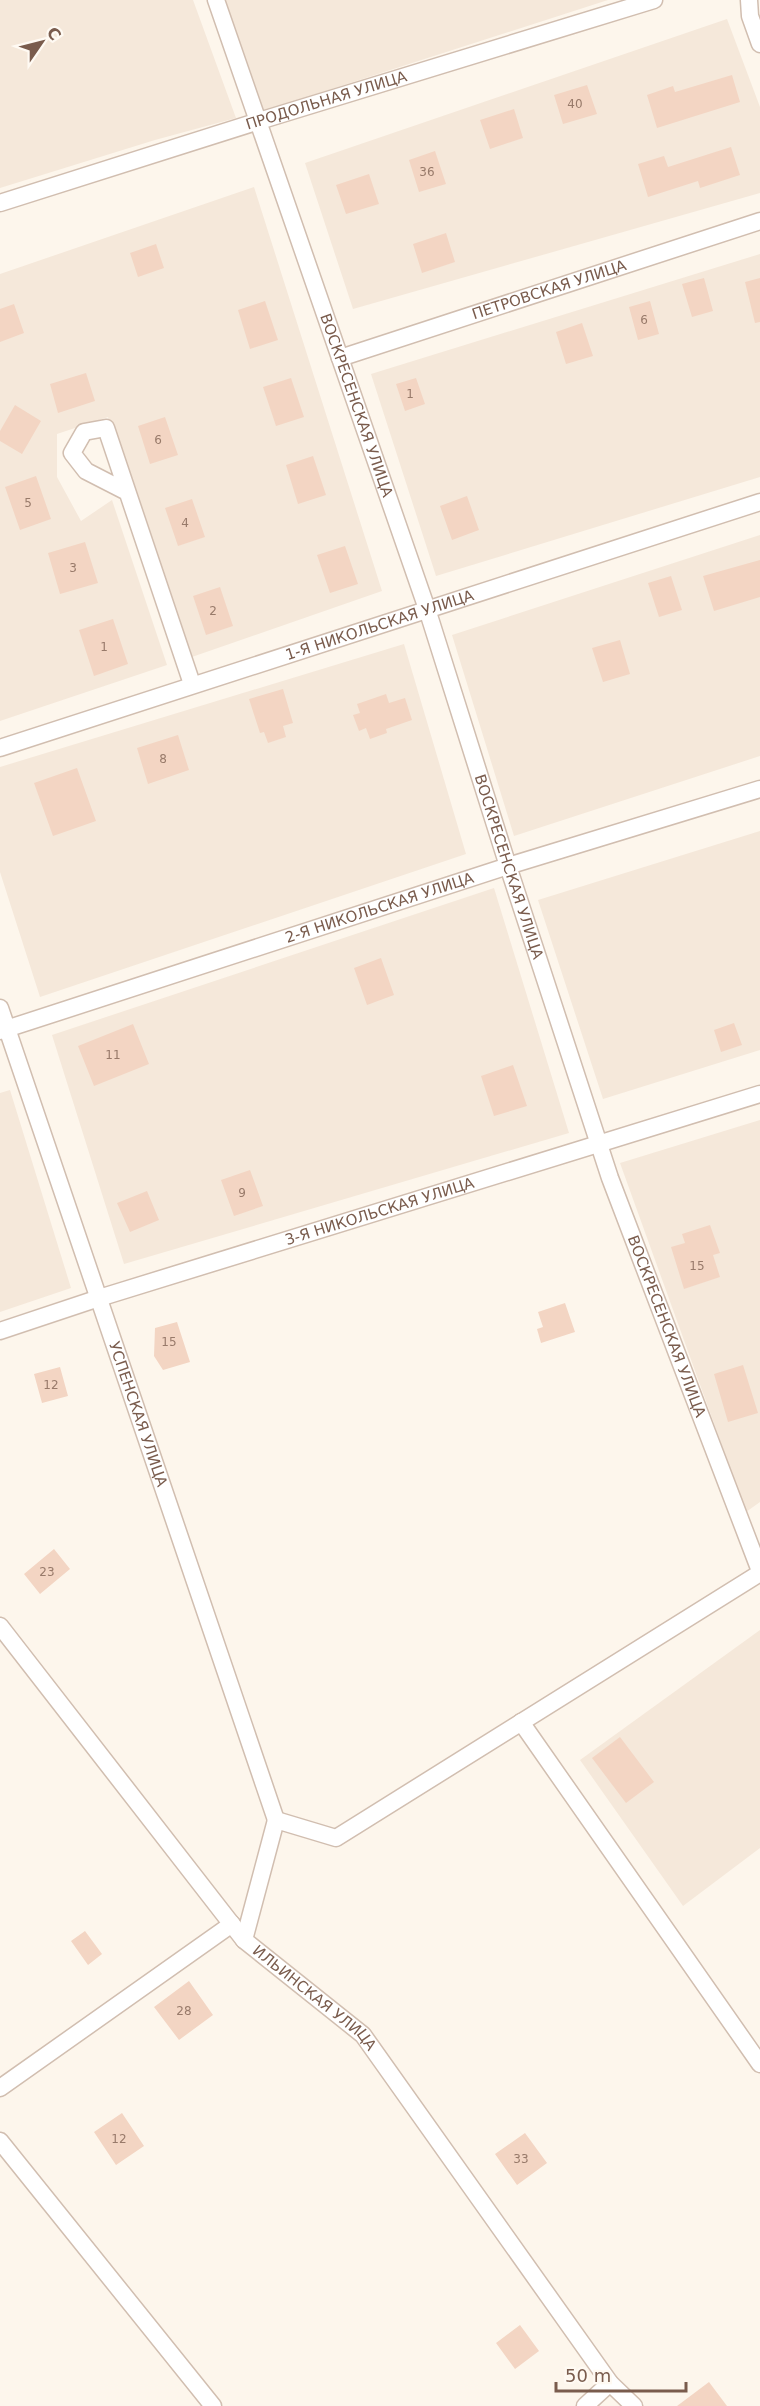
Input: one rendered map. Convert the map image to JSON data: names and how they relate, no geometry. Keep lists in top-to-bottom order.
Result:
{
  "streets": {
    "street": [
      "ПРОДОЛЬНАЯ УЛИЦА",
      "ПЕТРОВСКАЯ УЛИЦА",
      "ВОСКРЕСЕНСКАЯ УЛИЦА",
      "1-Я НИКОЛЬСКАЯ УЛИЦА",
      "2-Я НИКОЛЬСКАЯ УЛИЦА",
      "3-Я НИКОЛЬСКАЯ УЛИЦА",
      "УСПЕНСКАЯ УЛИЦА",
      "ИЛЬИНСКАЯ УЛИЦА"
    ]
  },
  "crossings": [
    ["ПРОДОЛЬНАЯ УЛИЦА", "ВОСКРЕСЕНСКАЯ УЛИЦА"],
    ["ПЕТРОВСКАЯ УЛИЦА", "ВОСКРЕСЕНСКАЯ УЛИЦА"],
    ["ВОСКРЕСЕНСКАЯ УЛИЦА", "1-Я НИКОЛЬСКАЯ УЛИЦА"],
    ["ВОСКРЕСЕНСКАЯ УЛИЦА", "2-Я НИКОЛЬСКАЯ УЛИЦА"],
    ["ВОСКРЕСЕНСКАЯ УЛИЦА", "3-Я НИКОЛЬСКАЯ УЛИЦА"],
    ["2-Я НИКОЛЬСКАЯ УЛИЦА", "УСПЕНСКАЯ УЛИЦА"],
    ["3-Я НИКОЛЬСКАЯ УЛИЦА", "УСПЕНСКАЯ УЛИЦА"]
  ],
  "house_numbers": [
    "40",
    "36",
    "6",
    "1",
    "6",
    "5",
    "4",
    "3",
    "2",
    "1",
    "8",
    "11",
    "9",
    "15",
    "15",
    "12",
    "23",
    "28",
    "12",
    "33"
  ],
  "scale_bar": "50 m",
  "north": "top right"
}
